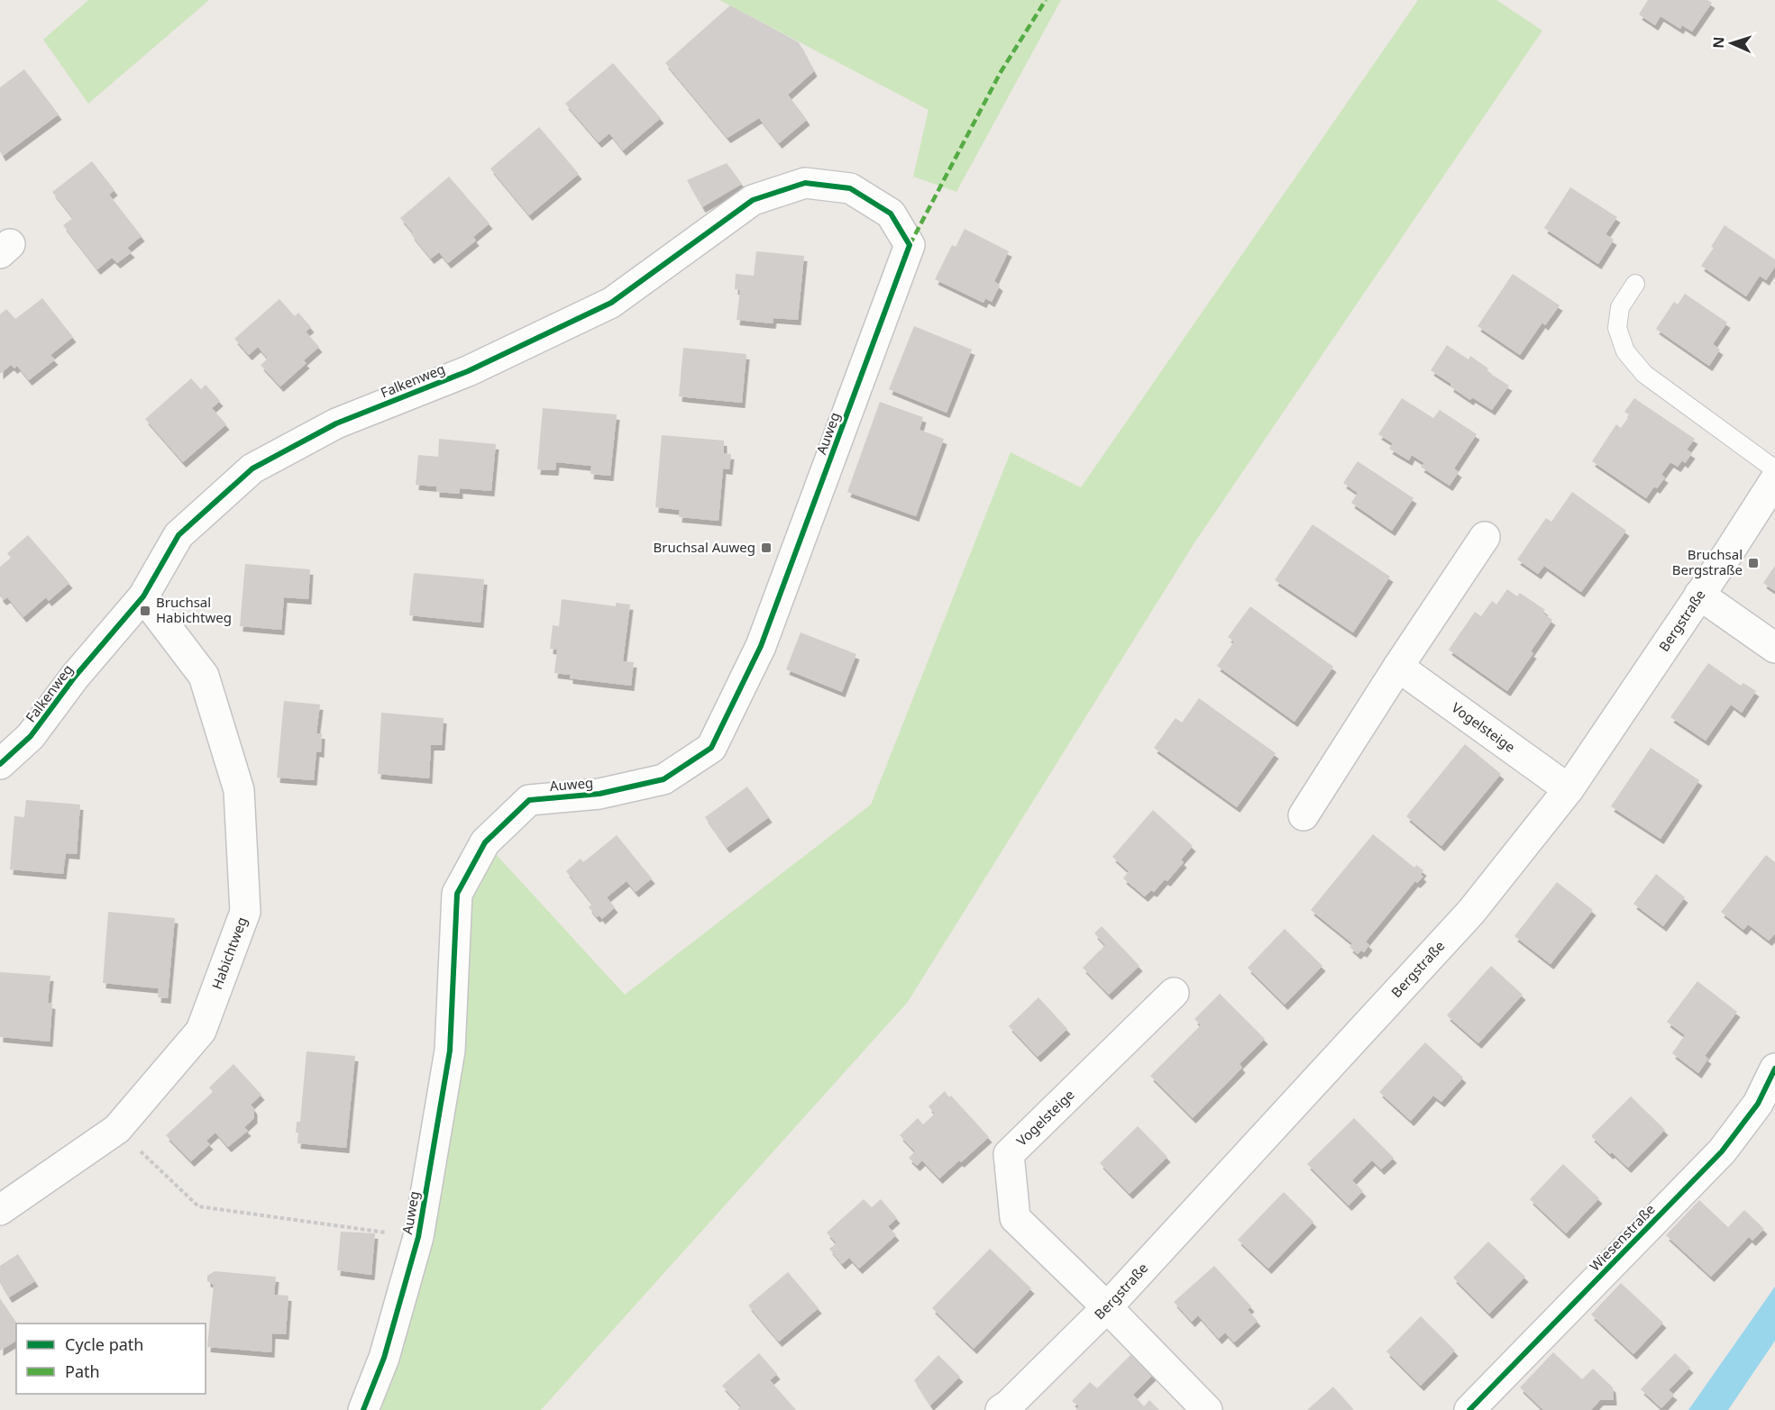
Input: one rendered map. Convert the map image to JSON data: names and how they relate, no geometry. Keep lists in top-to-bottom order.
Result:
{
  "streets": {
    "street": [
      "Falkenweg",
      "Auweg",
      "Bergstraße",
      "Vogelsteige",
      "Habichtweg",
      "Wiesenstraße"
    ]
  },
  "crossings": [
    ["Falkenweg", "Auweg"],
    ["Falkenweg", "Habichtweg"],
    ["Bergstraße", "Vogelsteige"]
  ],
  "places": {
    "transit": ["Bruchsal Auweg", "Bruchsal Bergstraße", "Bruchsal Habichtweg"]
  },
  "legend": ["Cycle path", "Path"],
  "north": "left"
}
